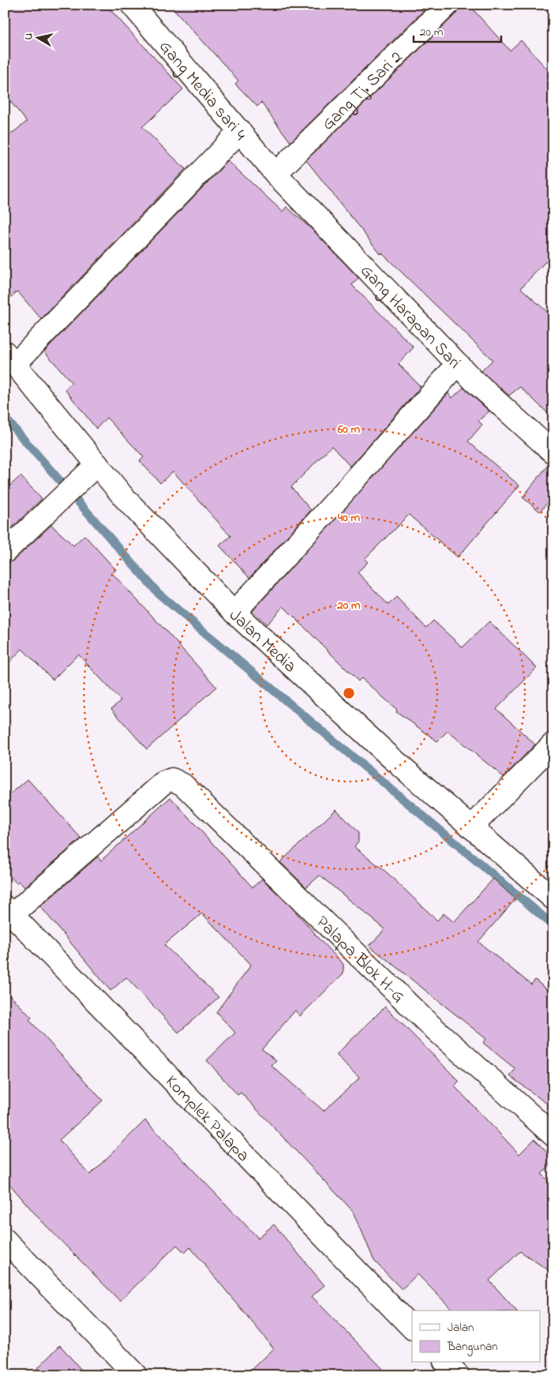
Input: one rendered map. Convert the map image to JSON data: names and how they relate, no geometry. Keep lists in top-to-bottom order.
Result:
{
  "streets": {
    "street": [
      "Gang Media sari 4",
      "Gang Tj. Sari 2",
      "Gang Harapan Sari",
      "Jalan Media",
      "Palapa Blok H-G",
      "Komplek Palapa"
    ]
  },
  "crossings": [
    ["Gang Media sari 4", "Gang Tj. Sari 2"],
    ["Gang Media sari 4", "Gang Harapan Sari"],
    ["Gang Tj. Sari 2", "Gang Harapan Sari"],
    ["Palapa Blok H-G", "Komplek Palapa"]
  ],
  "legend": ["Jalan", "Bangunan"],
  "scale_bar": "20 m",
  "north": "left",
  "rings": ["60 m", "40 m", "20 m"]
}
